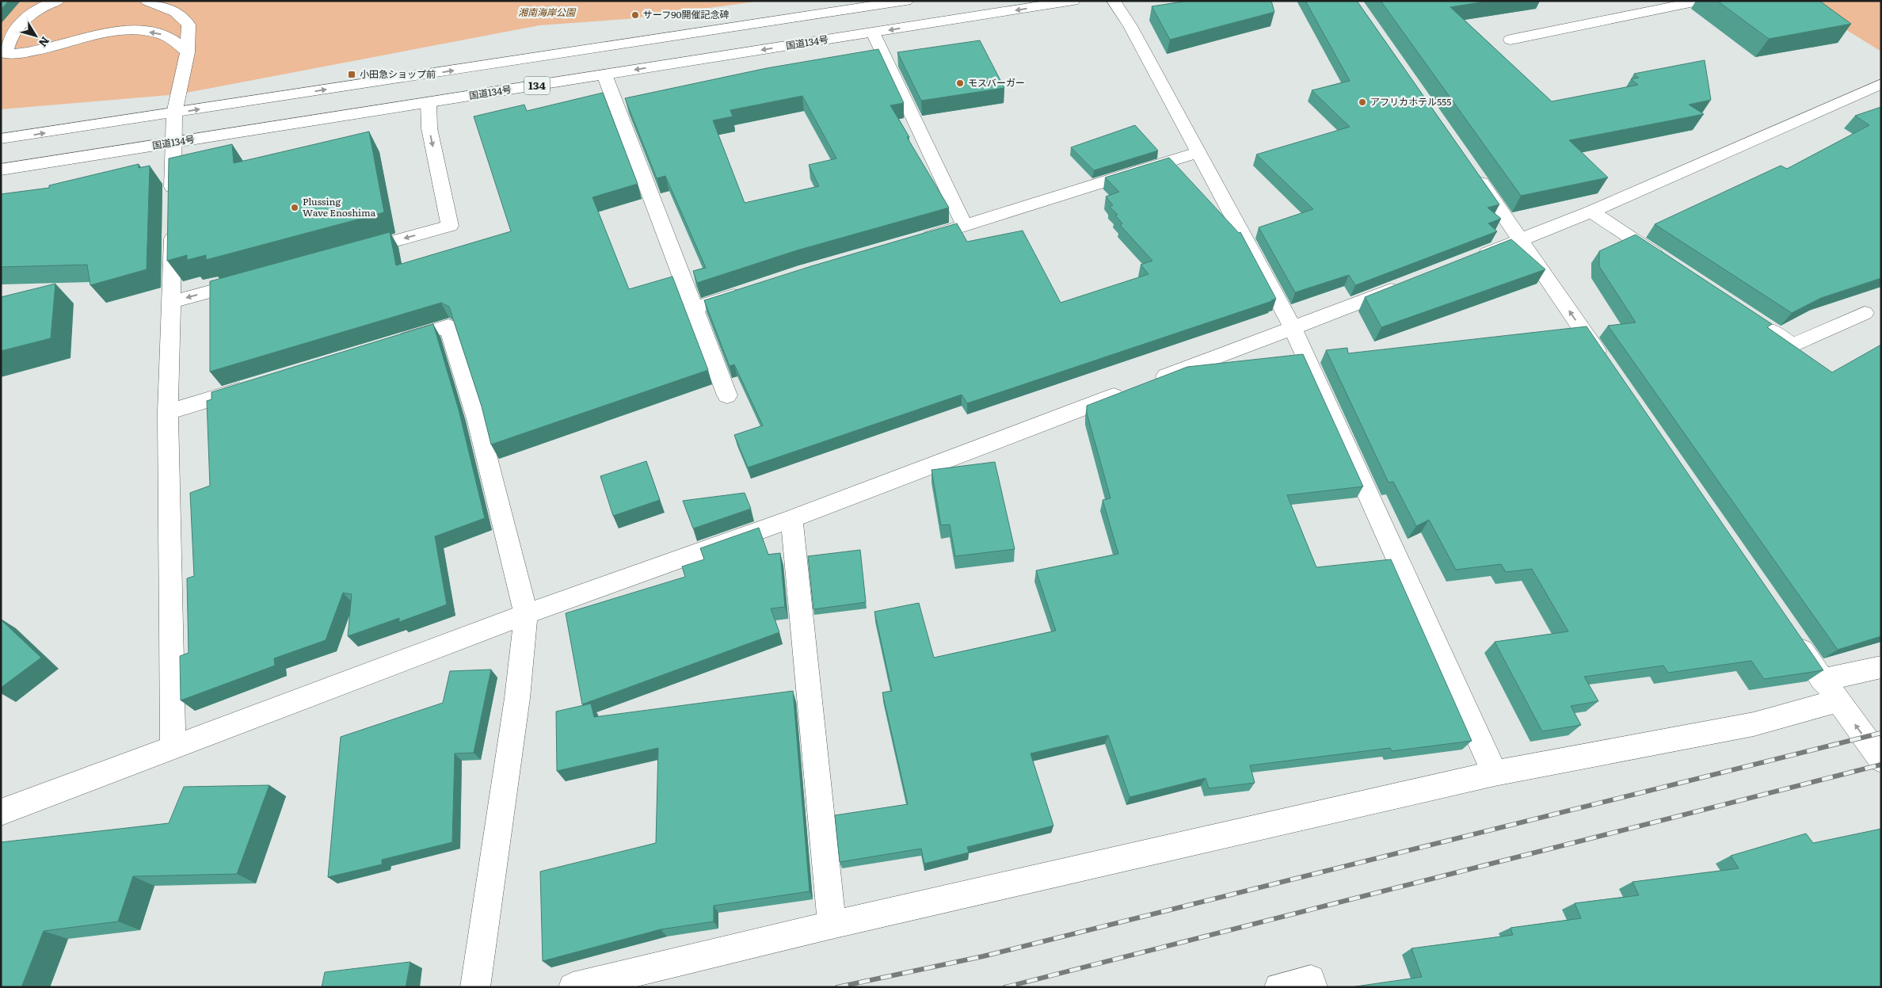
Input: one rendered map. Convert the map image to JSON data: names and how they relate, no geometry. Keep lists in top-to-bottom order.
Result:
{
  "streets": {
    "main road": ["国道134号", "134"]
  },
  "parks": ["湘南海岸公園"],
  "places": {
    "other": [
      "サーフ90開催記念碑",
      "モスバーガー",
      "アフリカホテル555",
      "Plussing Wave Enoshima"
    ],
    "transit": ["小田急ショップ前"]
  },
  "north": "bottom right"
}
